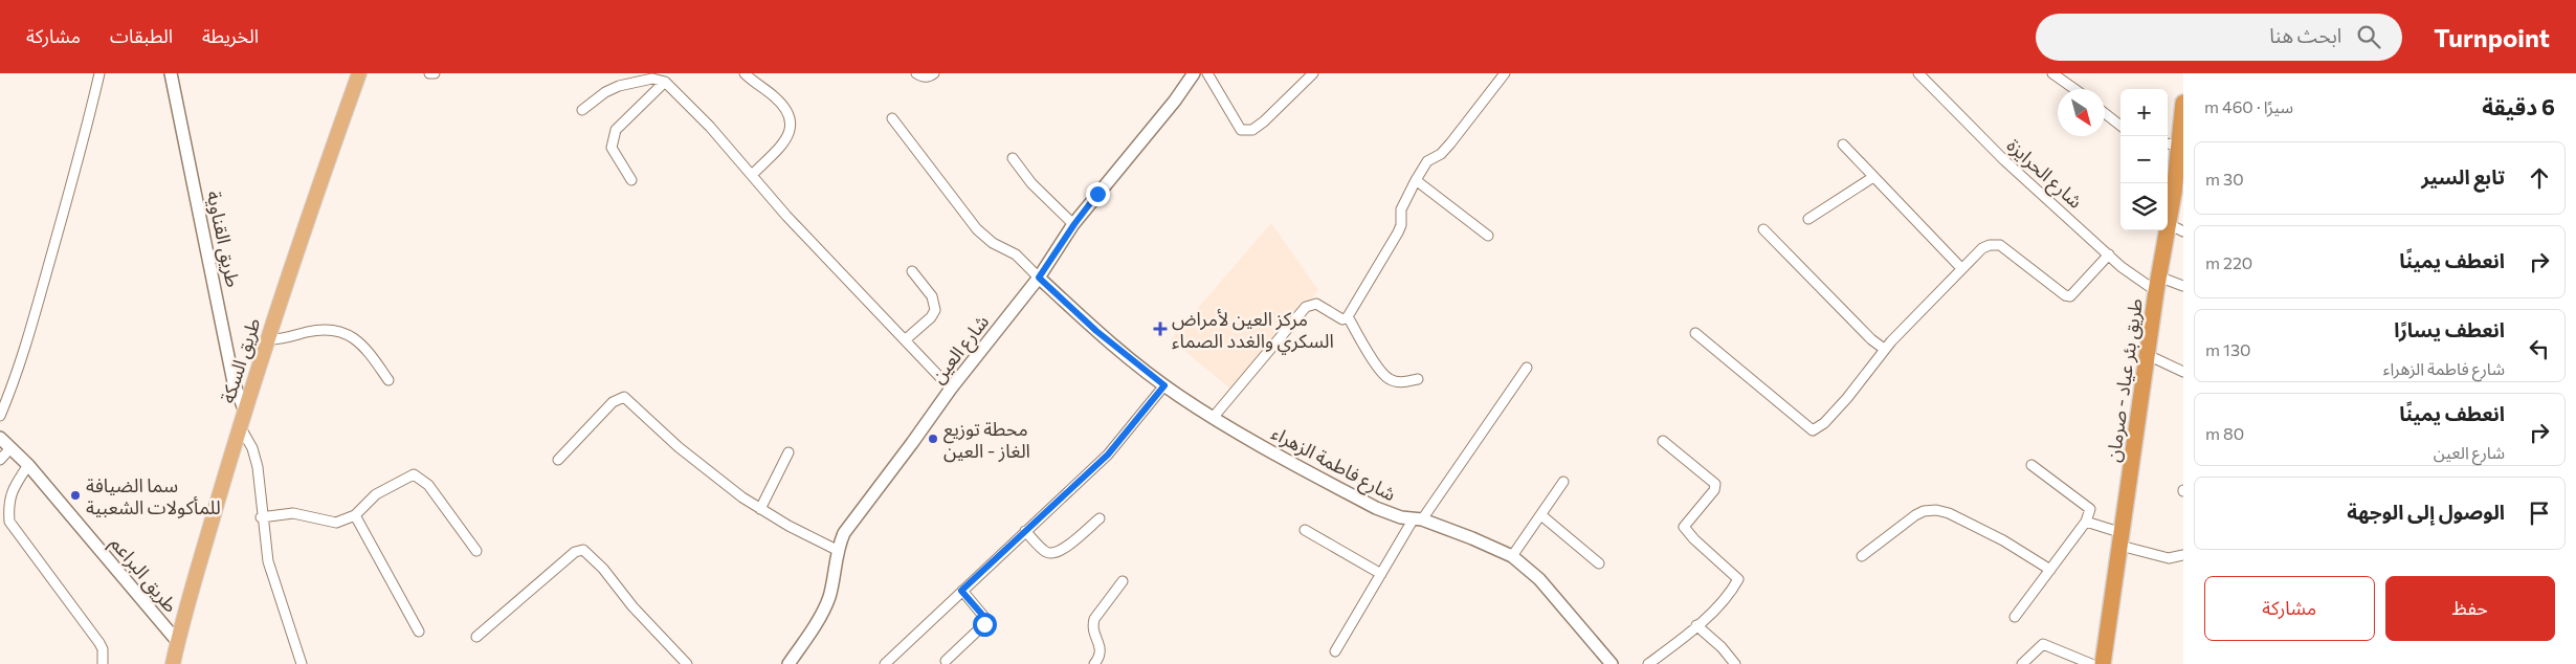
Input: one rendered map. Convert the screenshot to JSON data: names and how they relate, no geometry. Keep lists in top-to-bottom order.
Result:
{
  "streets": {
    "highway": ["طريق بئر عياد - صرمان"],
    "main road": ["طريق السكة"],
    "street": [
      "شارع الحرايزة",
      "طريق القناوية",
      "شارع العين",
      "شارع فاطمة الزهراء",
      "طريق البراعم"
    ]
  },
  "crossings": [
    ["شارع الحرايزة", "طريق بئر عياد - صرمان"],
    ["طريق القناوية", "طريق السكة"],
    ["شارع العين", "شارع فاطمة الزهراء"],
    ["طريق السكة", "طريق البراعم"]
  ],
  "places": {
    "health": ["مركز العين لأمراض السكري والغدد الصماء"],
    "other": ["محطة توزيع الغاز - العين", "سما الضيافة للمأكولات الشعبية"]
  },
  "north": "bottom right",
  "page": {
    "header": "Turnpoint",
    "search": "ابحث هنا",
    "nav": ["الخريطة", "الطبقات", "مشاركة"],
    "heading": ["6 دقيقة", "سيرًا · 460 m"],
    "map_buttons": ["+", "−"],
    "list": [
      ["تابع السير", "30 m"],
      ["انعطف يمينًا", "220 m"],
      ["انعطف يسارًا", "شارع فاطمة الزهراء", "130 m"],
      ["انعطف يمينًا", "شارع العين", "80 m"],
      "الوصول إلى الوجهة"
    ],
    "buttons": ["حفظ", "مشاركة"]
  }
}
